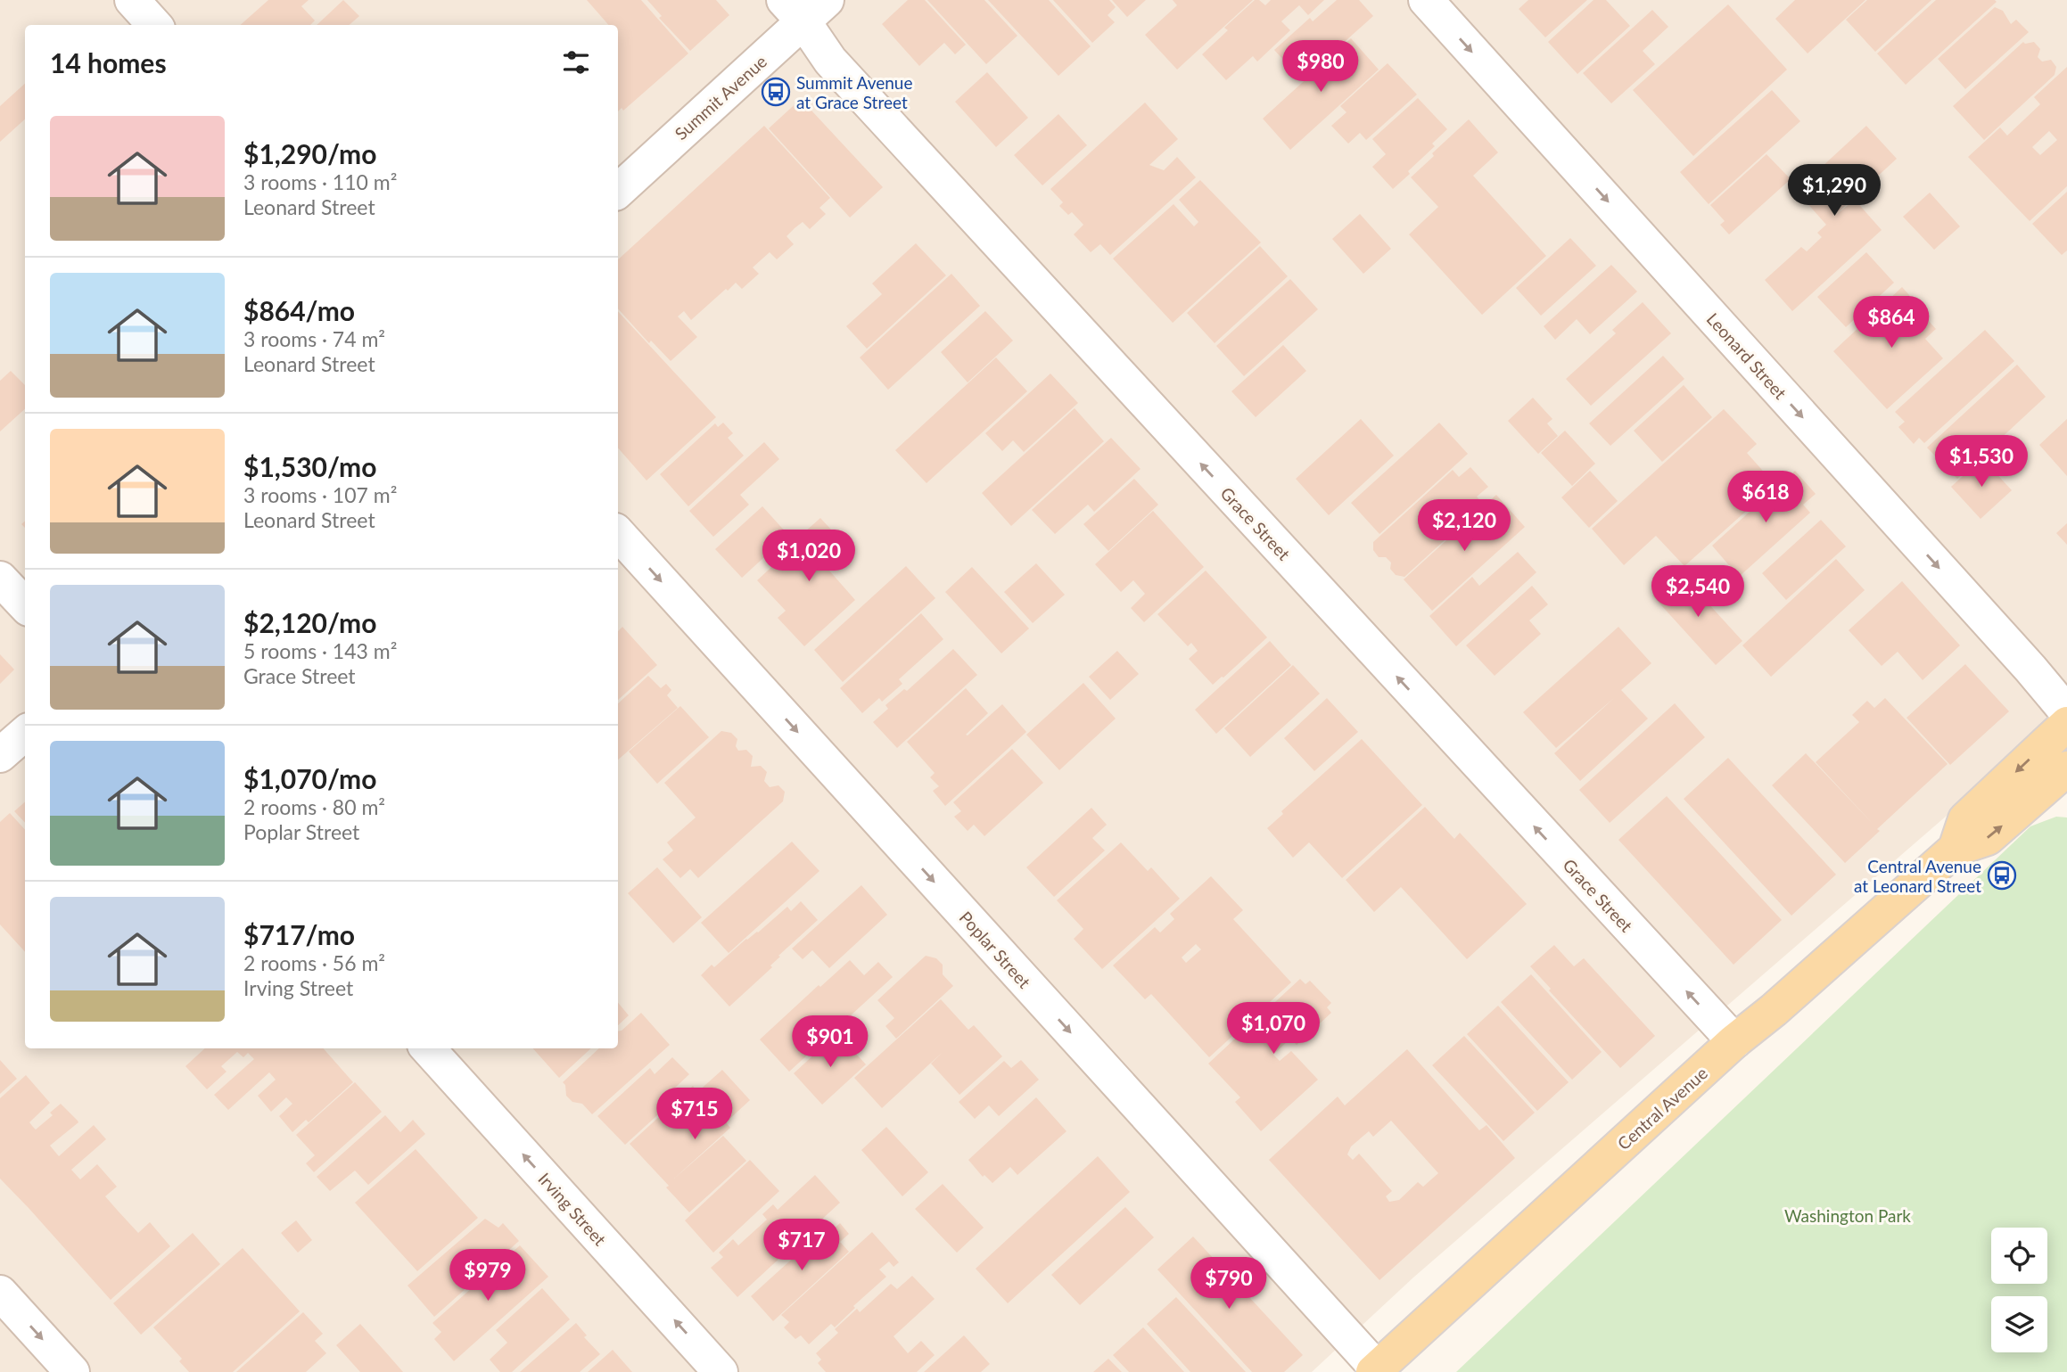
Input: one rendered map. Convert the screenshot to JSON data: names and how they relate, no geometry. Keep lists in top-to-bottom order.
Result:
{
  "streets": {
    "main road": ["Central Avenue"],
    "street": [
      "Summit Avenue",
      "Leonard Street",
      "Grace Street",
      "Poplar Street",
      "Irving Street"
    ]
  },
  "crossings": [
    ["Summit Avenue", "Grace Street"],
    ["Grace Street", "Central Avenue"],
    ["Poplar Street", "Central Avenue"]
  ],
  "one_way": [
    "Leonard Street",
    "Grace Street",
    "Poplar Street",
    "Irving Street"
  ],
  "parks": ["Washington Park"],
  "places": {
    "bus stop": ["Summit Avenue at Grace Street", "Central Avenue at Leonard Street"]
  },
  "page": {
    "heading": "14 homes",
    "price": [
      "$980",
      "$1,290",
      "$864",
      "$1,530",
      "$618",
      "$2,120",
      "$1,020",
      "$2,540",
      "$1,070",
      "$901",
      "$715",
      "$717",
      "$979",
      "$790"
    ],
    "list": [
      {
        "name": "$1,290/mo",
        "note": "3 rooms · 110 m² · Leonard Street"
      },
      {
        "name": "$864/mo",
        "note": "3 rooms · 74 m² · Leonard Street"
      },
      {
        "name": "$1,530/mo",
        "note": "3 rooms · 107 m² · Leonard Street"
      },
      {
        "name": "$2,120/mo",
        "note": "5 rooms · 143 m² · Grace Street"
      },
      {
        "name": "$1,070/mo",
        "note": "2 rooms · 80 m² · Poplar Street"
      },
      {
        "name": "$717/mo",
        "note": "2 rooms · 56 m² · Irving Street"
      }
    ]
  }
}
